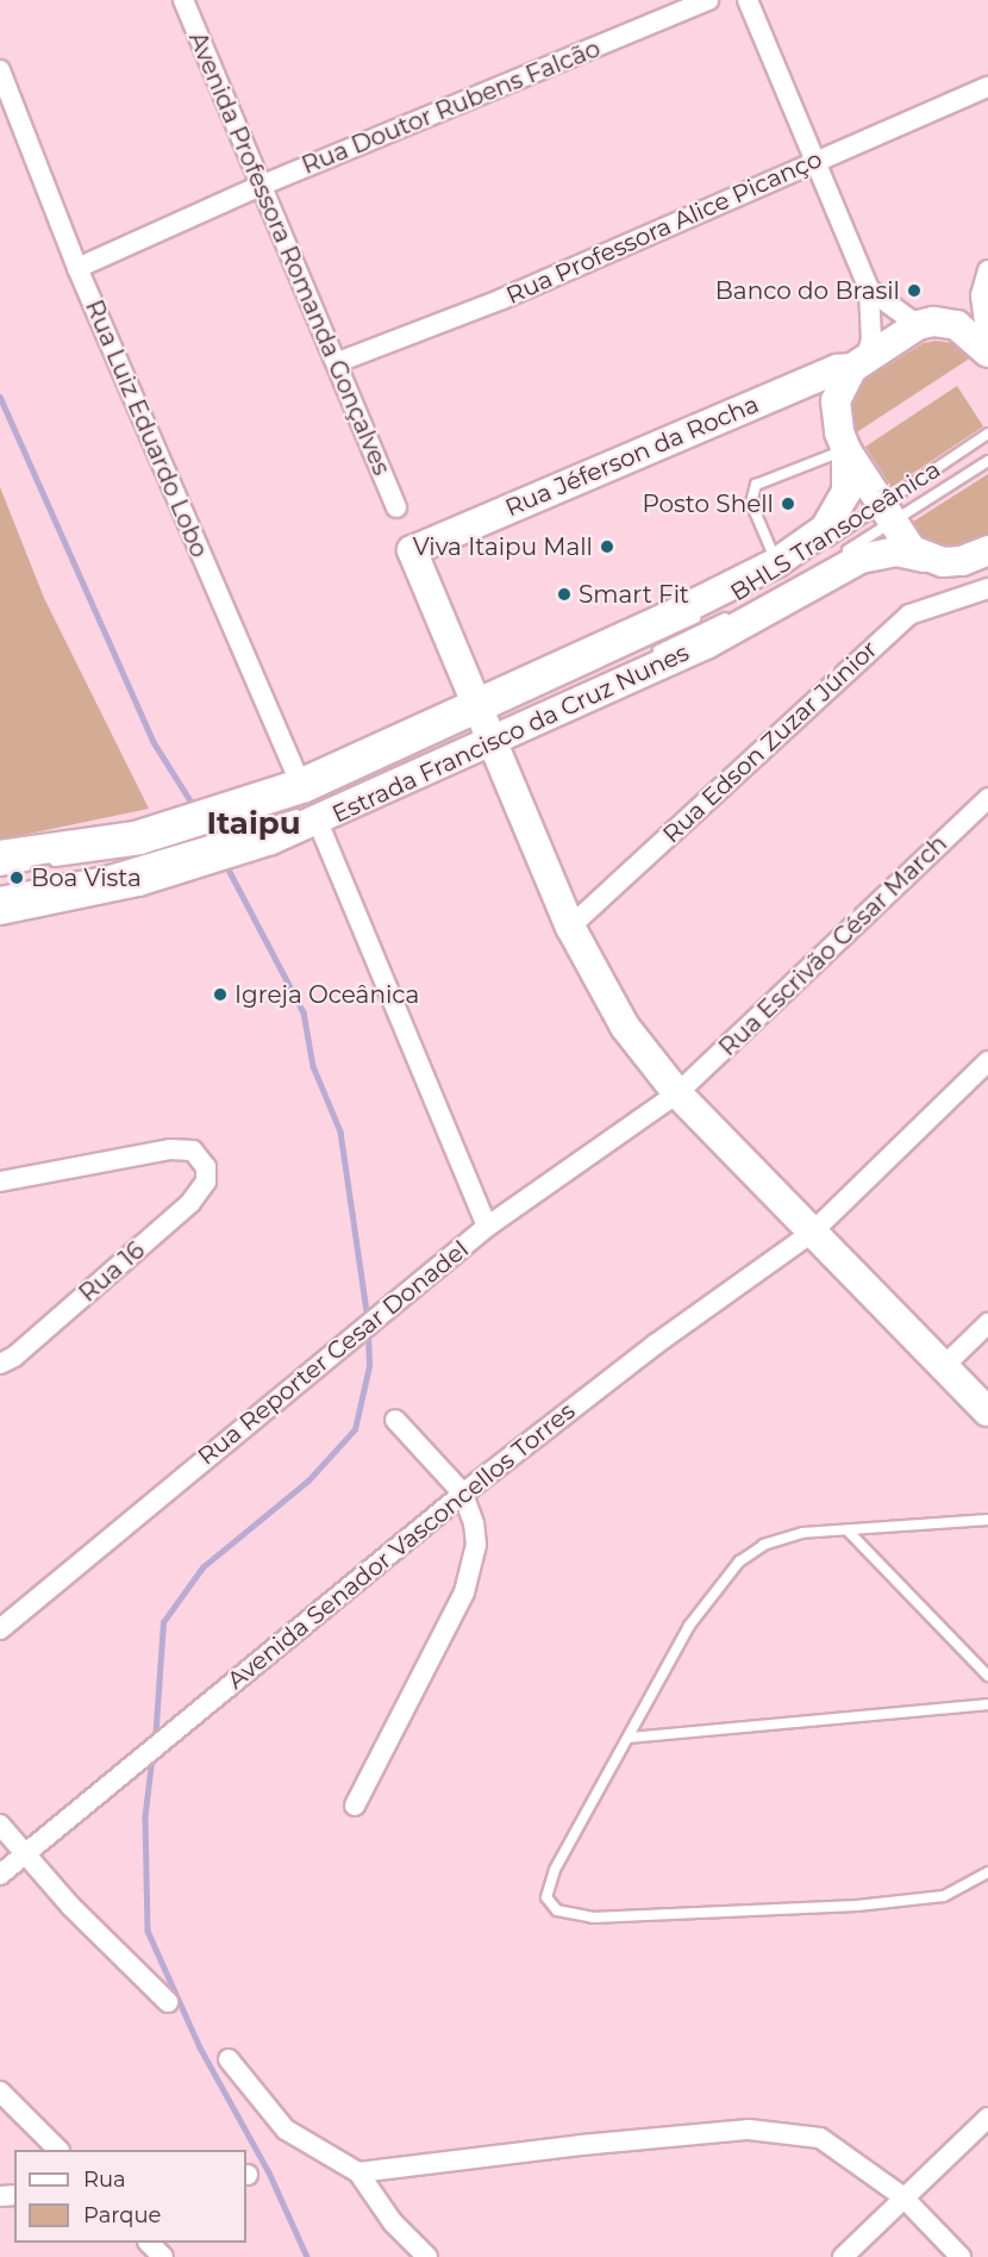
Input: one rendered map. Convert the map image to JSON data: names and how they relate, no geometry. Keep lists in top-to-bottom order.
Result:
{
  "streets": {
    "main road": ["Rua Jéferson da Rocha", "Estrada Francisco da Cruz Nunes"],
    "street": [
      "Rua Doutor Rubens Falcão",
      "Rua Professora Alice Picanço",
      "Avenida Professora Romanda Gonçalves",
      "Rua Luiz Eduardo Lobo",
      "Rua Edson Zuzar Júnior",
      "Rua Escrivão César March",
      "Rua 16",
      "Rua Reporter Cesar Donadel",
      "Avenida Senador Vasconcellos Torres"
    ],
    "lane": ["BHLS Transoceânica"]
  },
  "crossings": [
    ["Rua Doutor Rubens Falcão", "Avenida Professora Romanda Gonçalves"],
    ["Rua Doutor Rubens Falcão", "Rua Luiz Eduardo Lobo"],
    ["Rua Professora Alice Picanço", "Avenida Professora Romanda Gonçalves"],
    ["Rua Luiz Eduardo Lobo", "Estrada Francisco da Cruz Nunes"],
    ["Rua Jéferson da Rocha", "BHLS Transoceânica"],
    ["Rua Jéferson da Rocha", "Estrada Francisco da Cruz Nunes"],
    ["BHLS Transoceânica", "Estrada Francisco da Cruz Nunes"],
    ["Rua Escrivão César March", "Rua Reporter Cesar Donadel"]
  ],
  "districts": ["Itaipu"],
  "places": [
    "Banco do Brasil",
    "Posto Shell",
    "Viva Itaipu Mall",
    "Smart Fit",
    "Boa Vista",
    "Igreja Oceânica"
  ],
  "legend": ["Rua", "Parque"]
}
